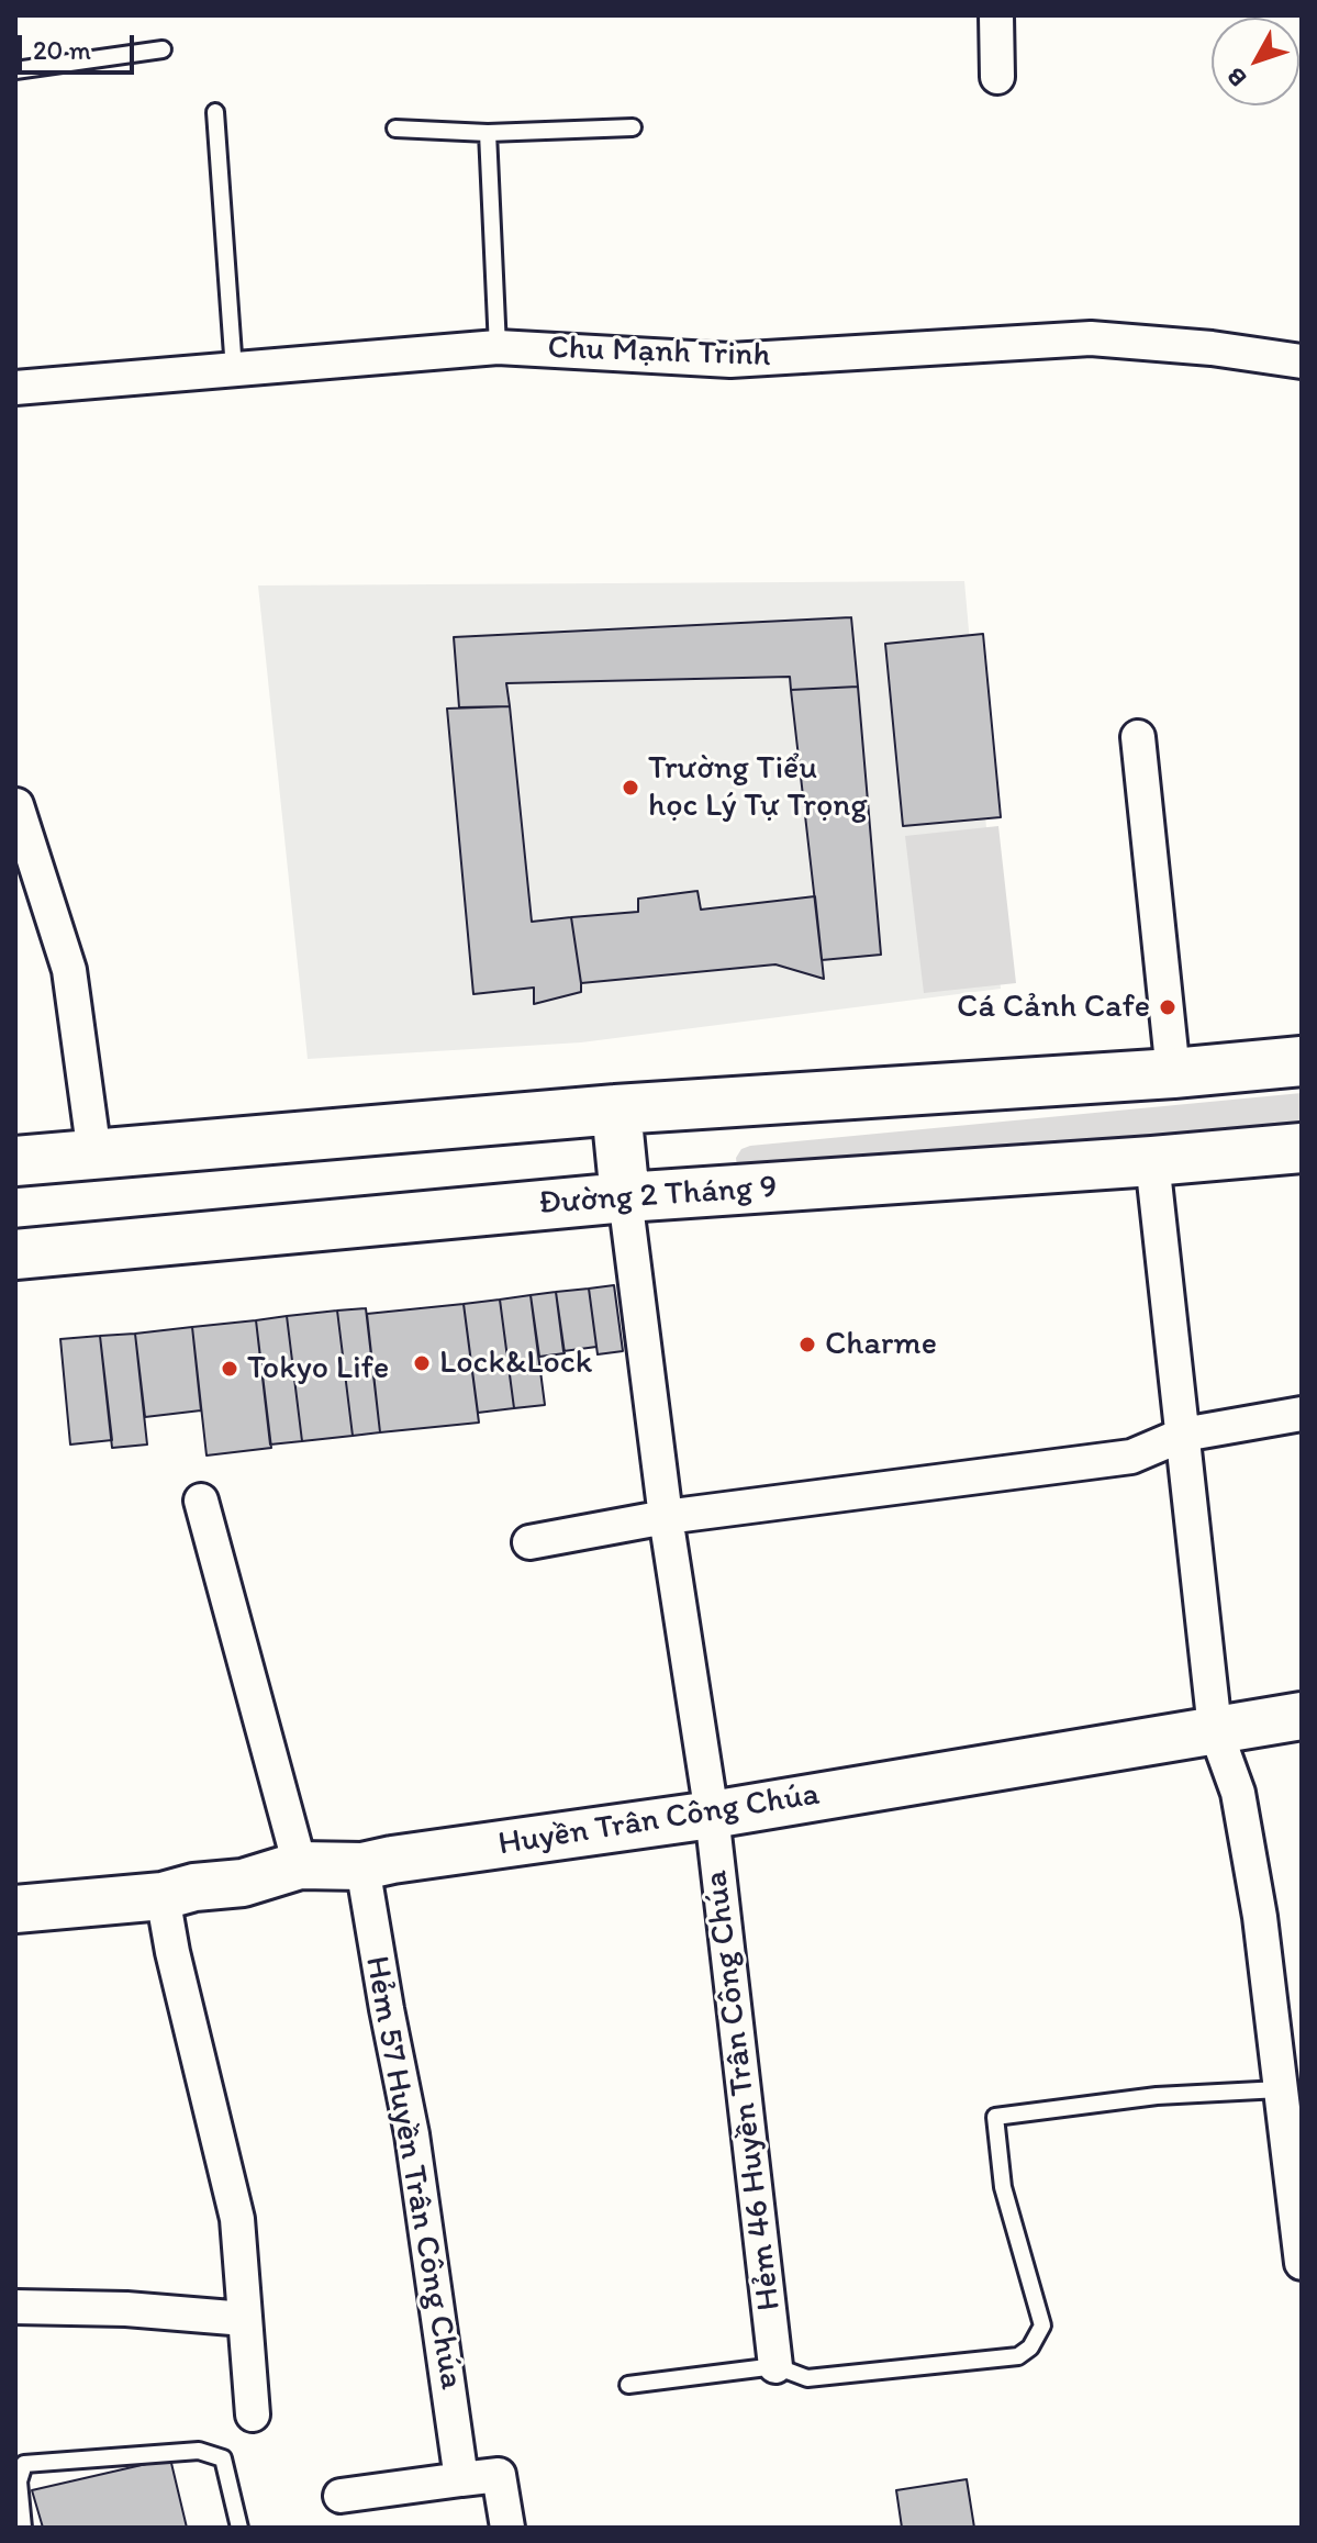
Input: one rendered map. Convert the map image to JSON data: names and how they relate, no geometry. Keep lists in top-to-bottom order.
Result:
{
  "streets": {
    "main road": ["Đường 2 Tháng 9"],
    "street": [
      "Chu Mạnh Trinh",
      "Huyền Trân Công Chúa",
      "Hẻm 46 Huyền Trân Công Chúa",
      "Hẻm 57 Huyền Trân Công Chúa"
    ]
  },
  "crossings": [
    ["Đường 2 Tháng 9", "Hẻm 46 Huyền Trân Công Chúa"],
    ["Huyền Trân Công Chúa", "Hẻm 46 Huyền Trân Công Chúa"],
    ["Huyền Trân Công Chúa", "Hẻm 57 Huyền Trân Công Chúa"]
  ],
  "places": [
    "Trường Tiểu học Lý Tự Trọng",
    "Cá Cảnh Cafe",
    "Charme",
    "Lock&Lock",
    "Tokyo Life"
  ],
  "scale_bar": "20 m",
  "north": "bottom left"
}
